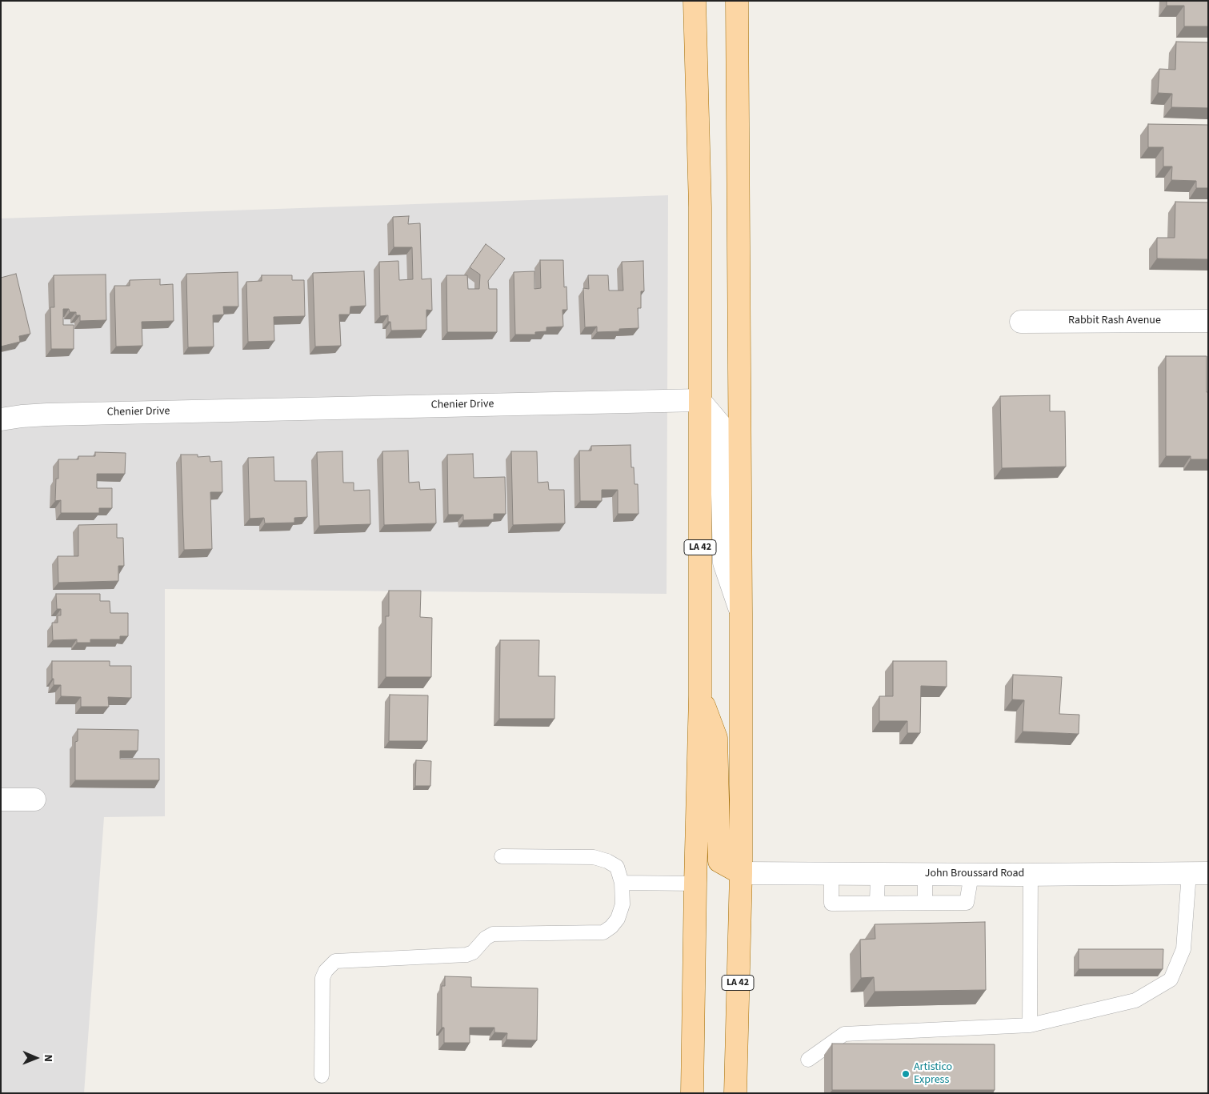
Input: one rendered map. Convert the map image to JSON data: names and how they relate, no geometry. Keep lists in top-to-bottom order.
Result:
{
  "streets": {
    "main road": ["LA 42"],
    "street": ["Rabbit Rash Avenue", "Chenier Drive", "John Broussard Road"]
  },
  "crossings": [
    ["Chenier Drive", "LA 42"],
    ["LA 42", "John Broussard Road"]
  ],
  "places": ["Artistico Express"],
  "north": "right"
}
